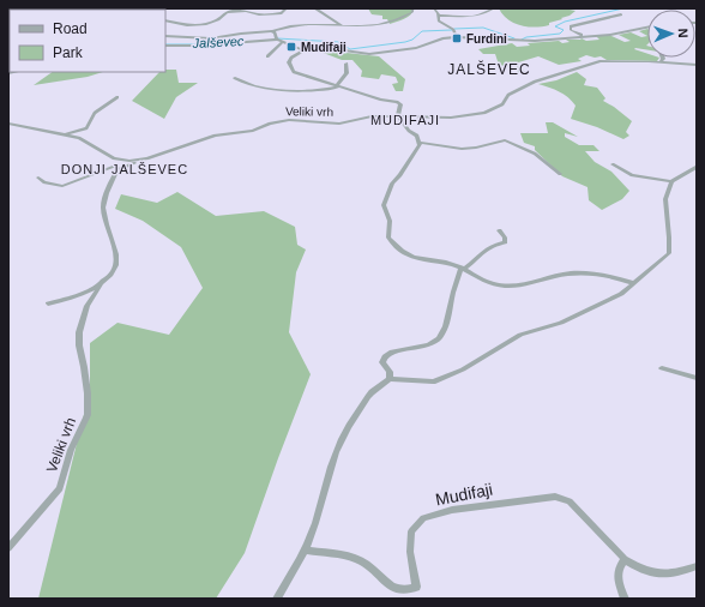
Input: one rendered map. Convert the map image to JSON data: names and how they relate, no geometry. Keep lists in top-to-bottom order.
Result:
{
  "streets": {
    "street": ["Veliki vrh", "Mudifaji"]
  },
  "districts": ["JALŠEVEC", "MUDIFAJI", "DONJI JALŠEVEC"],
  "water": ["Jalševec"],
  "places": {
    "transit": ["Furdini", "Mudifaji"]
  },
  "legend": ["Road", "Park"],
  "north": "right"
}
